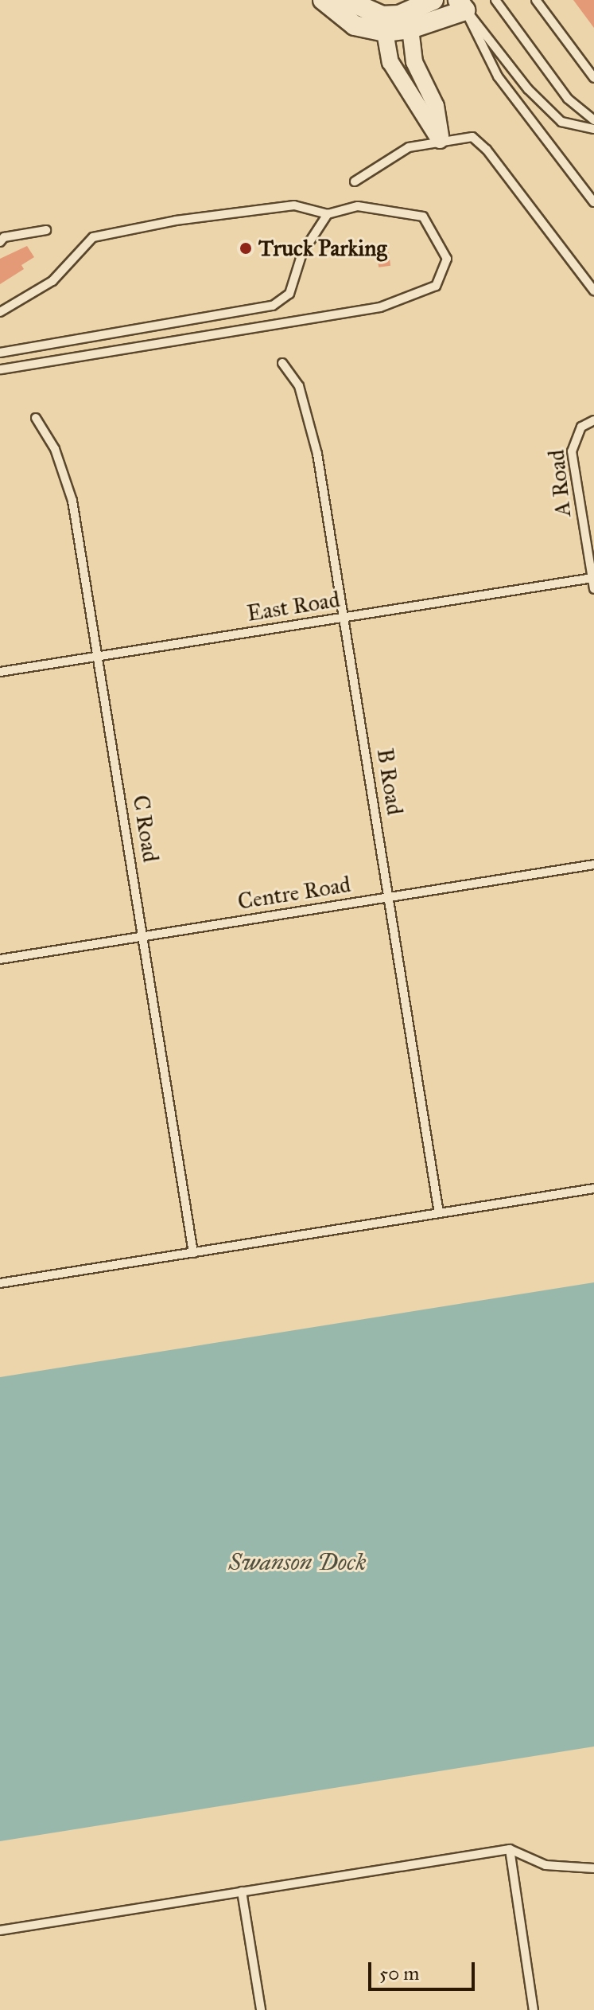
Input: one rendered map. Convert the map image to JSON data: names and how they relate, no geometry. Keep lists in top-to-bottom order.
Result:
{
  "streets": {
    "lane": [
      "A Road",
      "East Road",
      "B Road",
      "C Road",
      "Centre Road"
    ]
  },
  "crossings": [
    ["A Road", "East Road"],
    ["East Road", "B Road"],
    ["East Road", "C Road"],
    ["B Road", "Centre Road"],
    ["C Road", "Centre Road"]
  ],
  "water": ["Swanson Dock"],
  "places": ["Truck Parking"],
  "scale_bar": "50 m"
}
